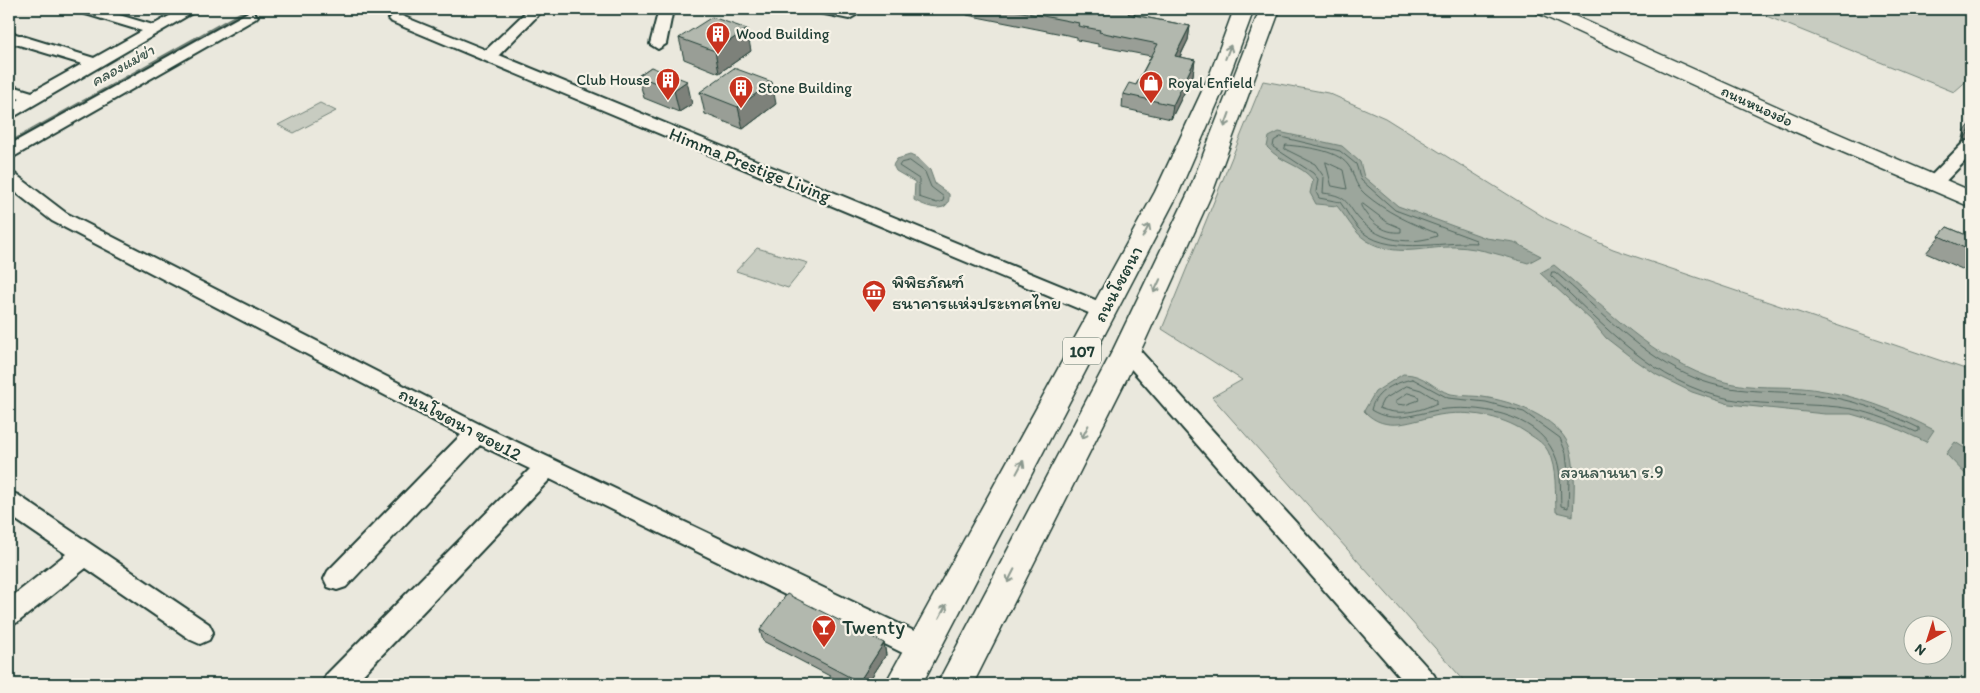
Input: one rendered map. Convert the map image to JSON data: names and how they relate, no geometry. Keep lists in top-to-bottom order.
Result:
{
  "streets": {
    "main road": ["ถนนหนองฮ่อ", "ถนนโชตนา", "107"],
    "street": ["Himma Prestige Living", "ถนนโชตนา ซอย12"]
  },
  "crossings": [
    ["Himma Prestige Living", "ถนนโชตนา"],
    ["ถนนโชตนา", "ถนนโชตนา ซอย12"]
  ],
  "water": ["คลองแม่ข่า"],
  "parks": ["สวนลานนา ร.9"],
  "places": {
    "building": ["Wood Building", "Club House", "Stone Building"],
    "shop": ["Royal Enfield"],
    "museum": ["พิพิธภัณฑ์ ธนาคารแห่งประเทศไทย"],
    "bar": ["Twenty"]
  },
  "north": "bottom left"
}
